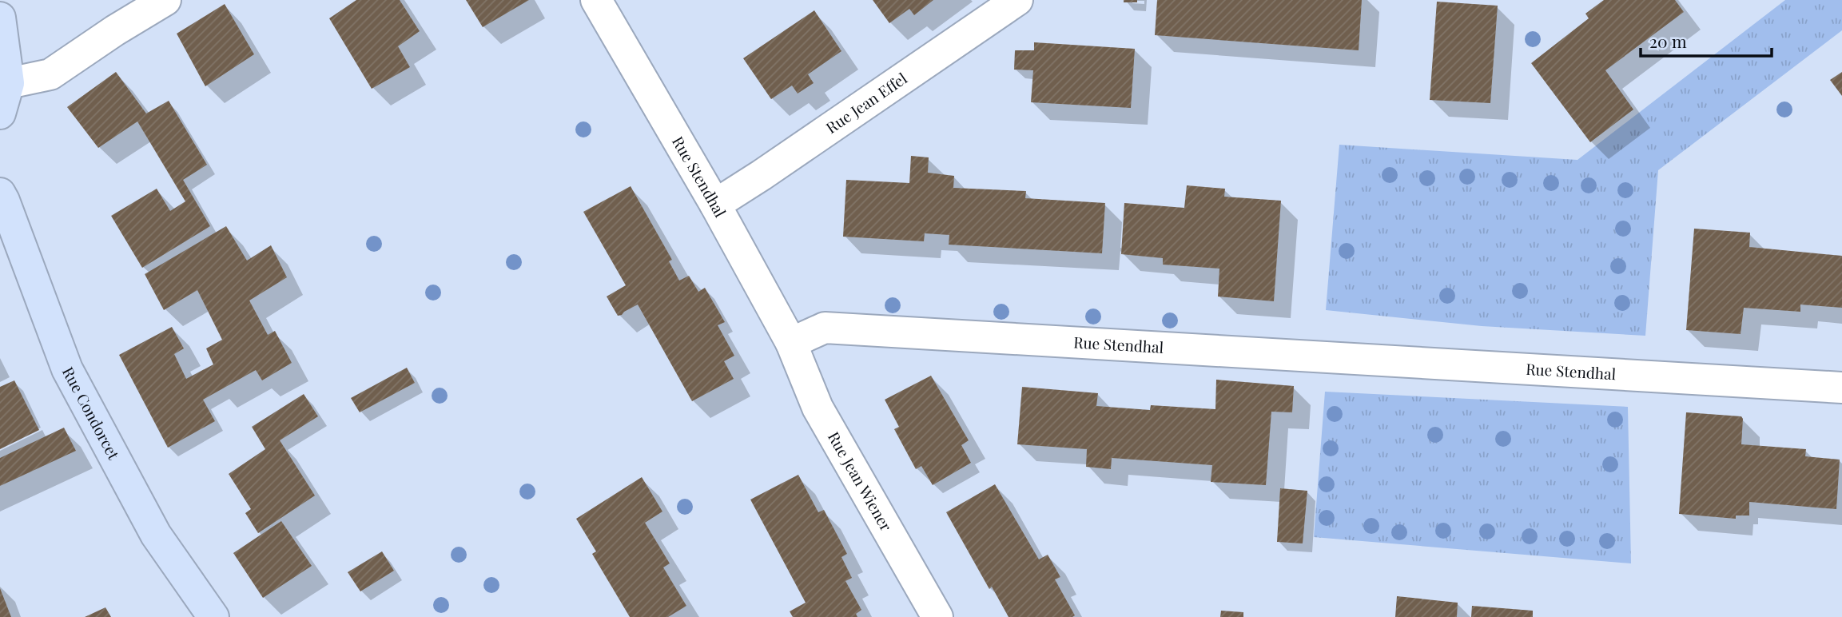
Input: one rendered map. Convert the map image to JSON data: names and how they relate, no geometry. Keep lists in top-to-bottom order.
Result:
{
  "streets": {
    "street": [
      "Rue Jean Effel",
      "Rue Stendhal",
      "Rue Condorcet",
      "Rue Jean Wiener"
    ]
  },
  "crossings": [
    ["Rue Jean Effel", "Rue Stendhal"],
    ["Rue Stendhal", "Rue Jean Wiener"]
  ],
  "scale_bar": "20 m"
}
